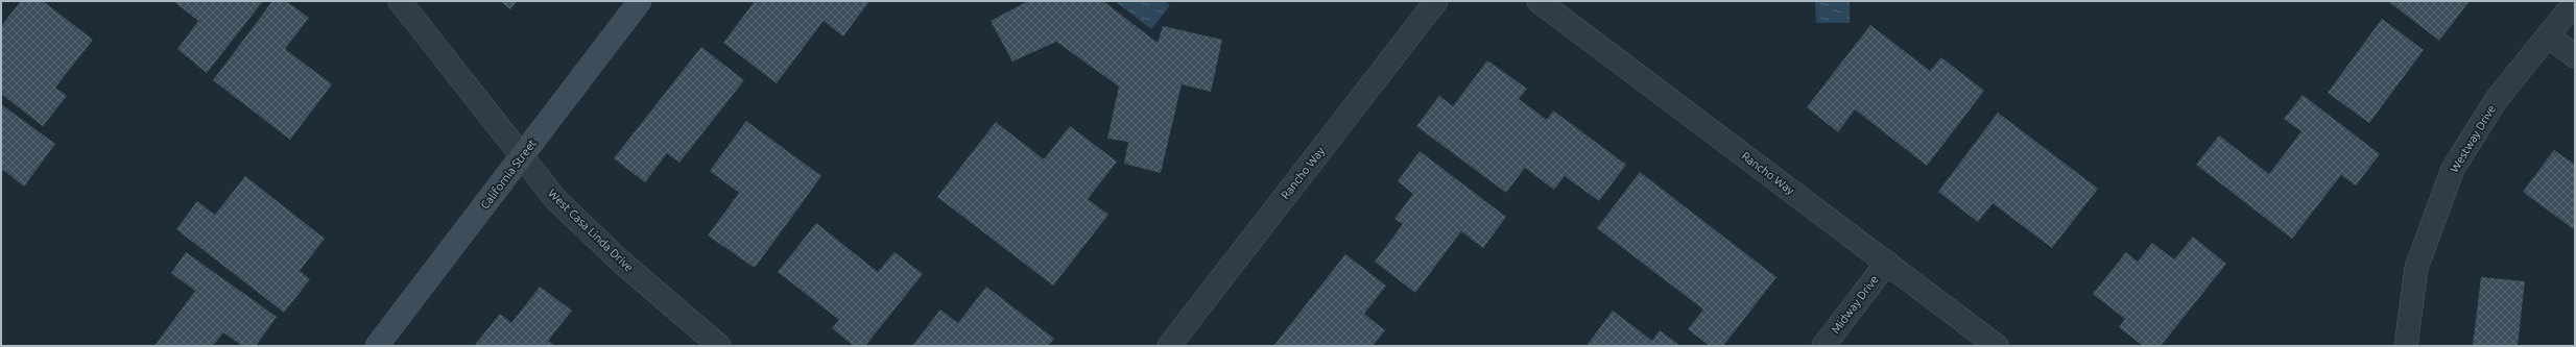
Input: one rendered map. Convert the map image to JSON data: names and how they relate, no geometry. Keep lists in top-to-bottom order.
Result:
{
  "streets": {
    "street": [
      "Westway Drive",
      "Rancho Way",
      "California Street",
      "West Casa Linda Drive",
      "Midway Drive"
    ]
  },
  "crossings": [
    ["Rancho Way", "Midway Drive"],
    ["California Street", "West Casa Linda Drive"]
  ]
}
